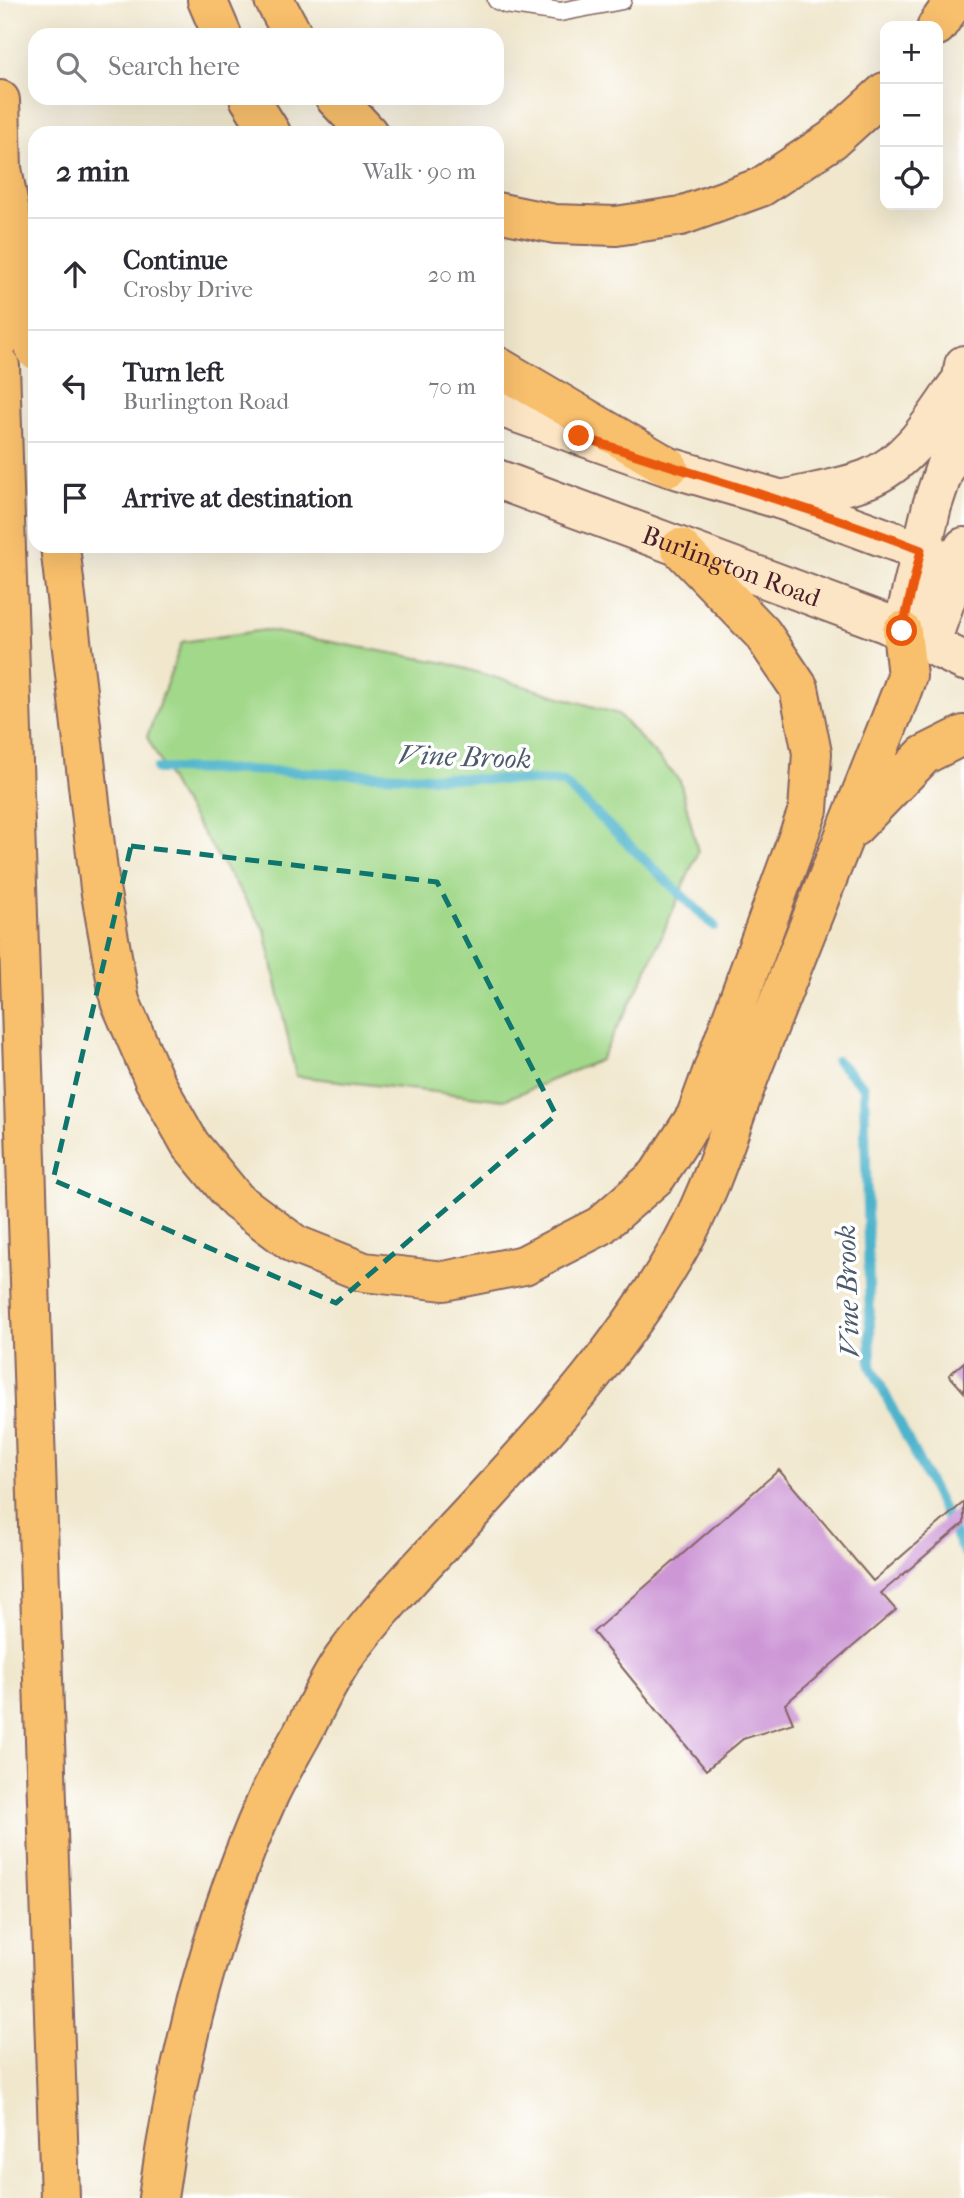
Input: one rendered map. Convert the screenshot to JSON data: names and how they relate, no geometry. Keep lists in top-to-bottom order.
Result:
{
  "streets": {
    "main road": ["Burlington Road"]
  },
  "water": ["Vine Brook"],
  "page": {
    "map_buttons": ["+", "−"],
    "search": "Search here",
    "heading": ["2 min", "Walk · 90 m"],
    "list": [
      ["Continue", "Crosby Drive", "20 m"],
      ["Turn left", "Burlington Road", "70 m"],
      "Arrive at destination"
    ]
  }
}
